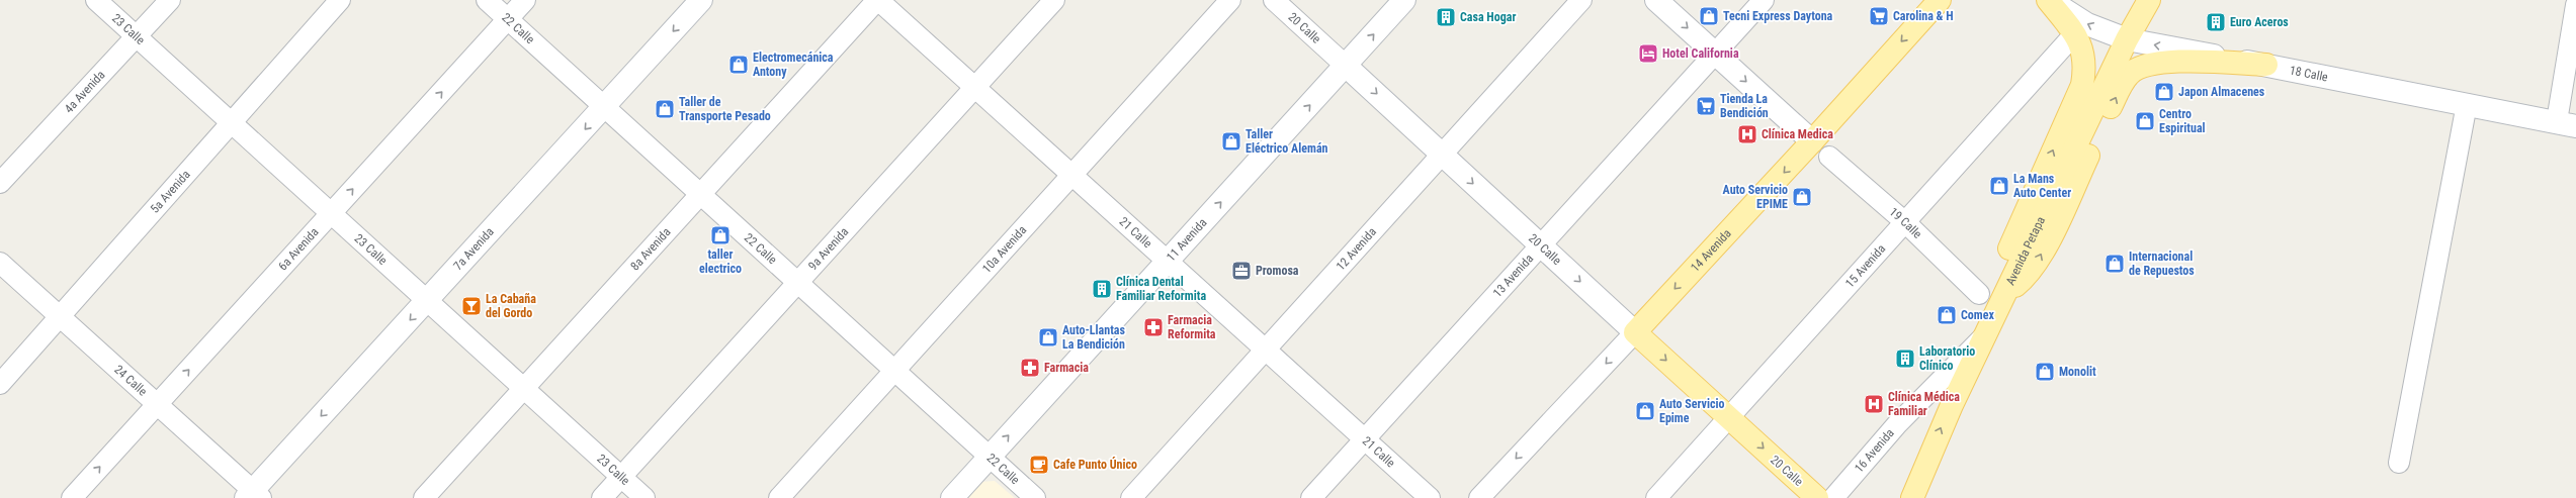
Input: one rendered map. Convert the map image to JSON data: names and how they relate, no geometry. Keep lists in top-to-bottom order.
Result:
{
  "streets": {
    "main road": [
      "20 Calle",
      "18 Calle",
      "11 Avenida",
      "7a Avenida",
      "14 Avenida",
      "Avenida Petapa"
    ],
    "street": [
      "23 Calle",
      "22 Calle",
      "4a Avenida",
      "5a Avenida",
      "19 Calle",
      "21 Calle",
      "8a Avenida",
      "9a Avenida",
      "12 Avenida",
      "6a Avenida",
      "10a Avenida",
      "15 Avenida",
      "13 Avenida",
      "24 Calle",
      "16 Avenida"
    ]
  },
  "crossings": [
    ["20 Calle", "11 Avenida"],
    ["20 Calle", "12 Avenida"],
    ["20 Calle", "14 Avenida"],
    ["20 Calle", "15 Avenida"],
    ["20 Calle", "13 Avenida"],
    ["23 Calle", "4a Avenida"],
    ["23 Calle", "5a Avenida"],
    ["23 Calle", "8a Avenida"],
    ["23 Calle", "9a Avenida"],
    ["23 Calle", "6a Avenida"],
    ["23 Calle", "7a Avenida"],
    ["22 Calle", "11 Avenida"],
    ["22 Calle", "8a Avenida"],
    ["22 Calle", "9a Avenida"],
    ["22 Calle", "6a Avenida"],
    ["22 Calle", "7a Avenida"],
    ["22 Calle", "10a Avenida"],
    ["18 Calle", "Avenida Petapa"],
    ["5a Avenida", "24 Calle"],
    ["19 Calle", "15 Avenida"],
    ["21 Calle", "11 Avenida"],
    ["21 Calle", "8a Avenida"],
    ["21 Calle", "9a Avenida"],
    ["21 Calle", "12 Avenida"],
    ["21 Calle", "10a Avenida"],
    ["21 Calle", "13 Avenida"],
    ["6a Avenida", "24 Calle"],
    ["7a Avenida", "24 Calle"],
    ["Avenida Petapa", "16 Avenida"]
  ],
  "one_way": [
    "20 Calle",
    "18 Calle",
    "11 Avenida",
    "6a Avenida",
    "7a Avenida",
    "14 Avenida"
  ],
  "places": {
    "shop": [
      "Tecni Express Daytona",
      "Electromecánica Antony",
      "Japon Almacenes",
      "Taller de Transporte Pesado",
      "Centro Espiritual",
      "Taller Eléctrico Alemán",
      "La Mans Auto Center",
      "Auto Servicio EPIME",
      "taller electrico",
      "Internacional de Repuestos",
      "Comex",
      "Auto-Llantas La Bendición",
      "Monolit",
      "Auto Servicio Epime"
    ],
    "supermarket": ["Carolina & H", "Tienda La Bendición"],
    "building": [
      "Casa Hogar",
      "Euro Aceros",
      "Clínica Dental Familiar Reformita",
      "Laboratorio Clínico"
    ],
    "hotel": ["Hotel California"],
    "hospital": ["Clínica Medica", "Clínica Médica Familiar"],
    "office": ["Promosa"],
    "bar": ["La Cabaña del Gordo"],
    "pharmacy": ["Farmacia Reformita", "Farmacia"],
    "cafe": ["Cafe Punto Único"]
  }
}
